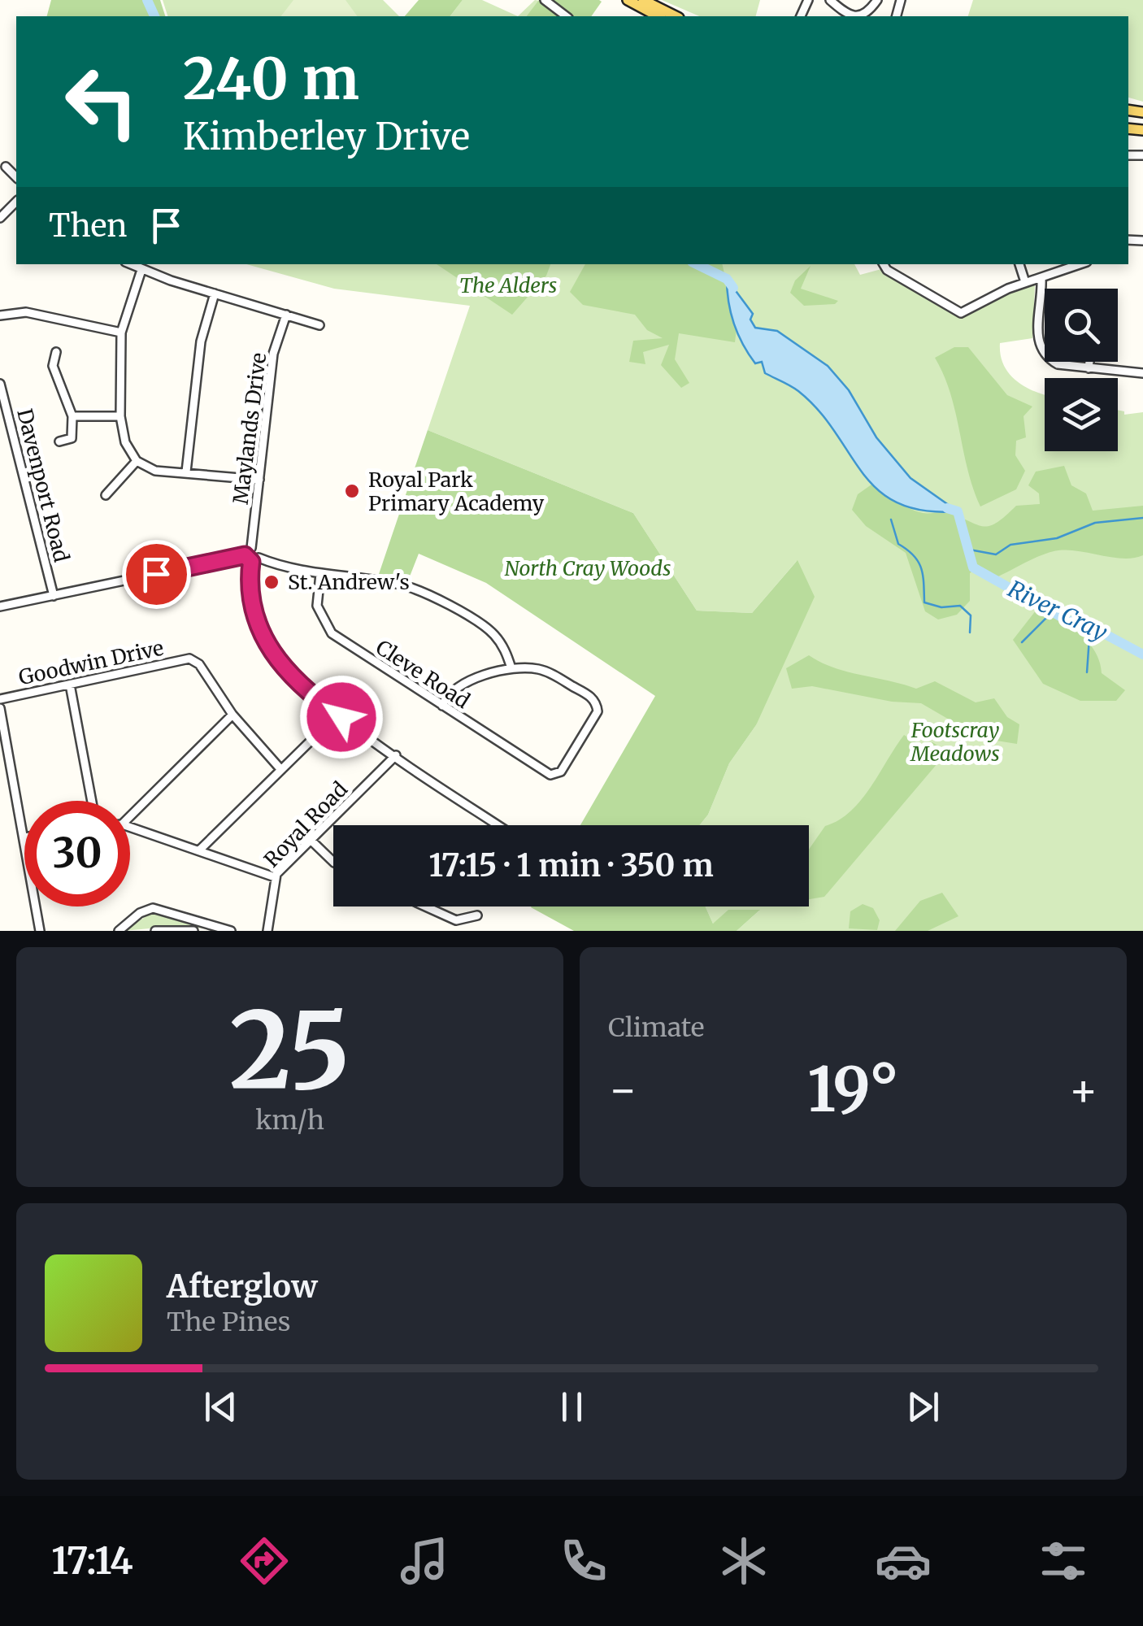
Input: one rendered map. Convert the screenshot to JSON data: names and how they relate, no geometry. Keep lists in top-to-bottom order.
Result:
{
  "streets": {
    "street": [
      "Maylands Drive",
      "Davenport Road",
      "Goodwin Drive",
      "Cleve Road",
      "Royal Road"
    ]
  },
  "water": ["River Cray"],
  "parks": ["The Alders", "North Cray Woods", "Footscray Meadows"],
  "places": ["Royal Park Primary Academy", "St. Andrew's"],
  "page": {
    "turn": ["240 m", "Kimberley Drive"],
    "then": "Then",
    "limit": "30",
    "trip": "17:15 · 1 min · 350 m",
    "tile": [
      ["25", "km/h"],
      "Climate"
    ],
    "heat": ["−", "19°", "+"],
    "song": ["Afterglow", "The Pines"],
    "tabs": "17:14"
  }
}
